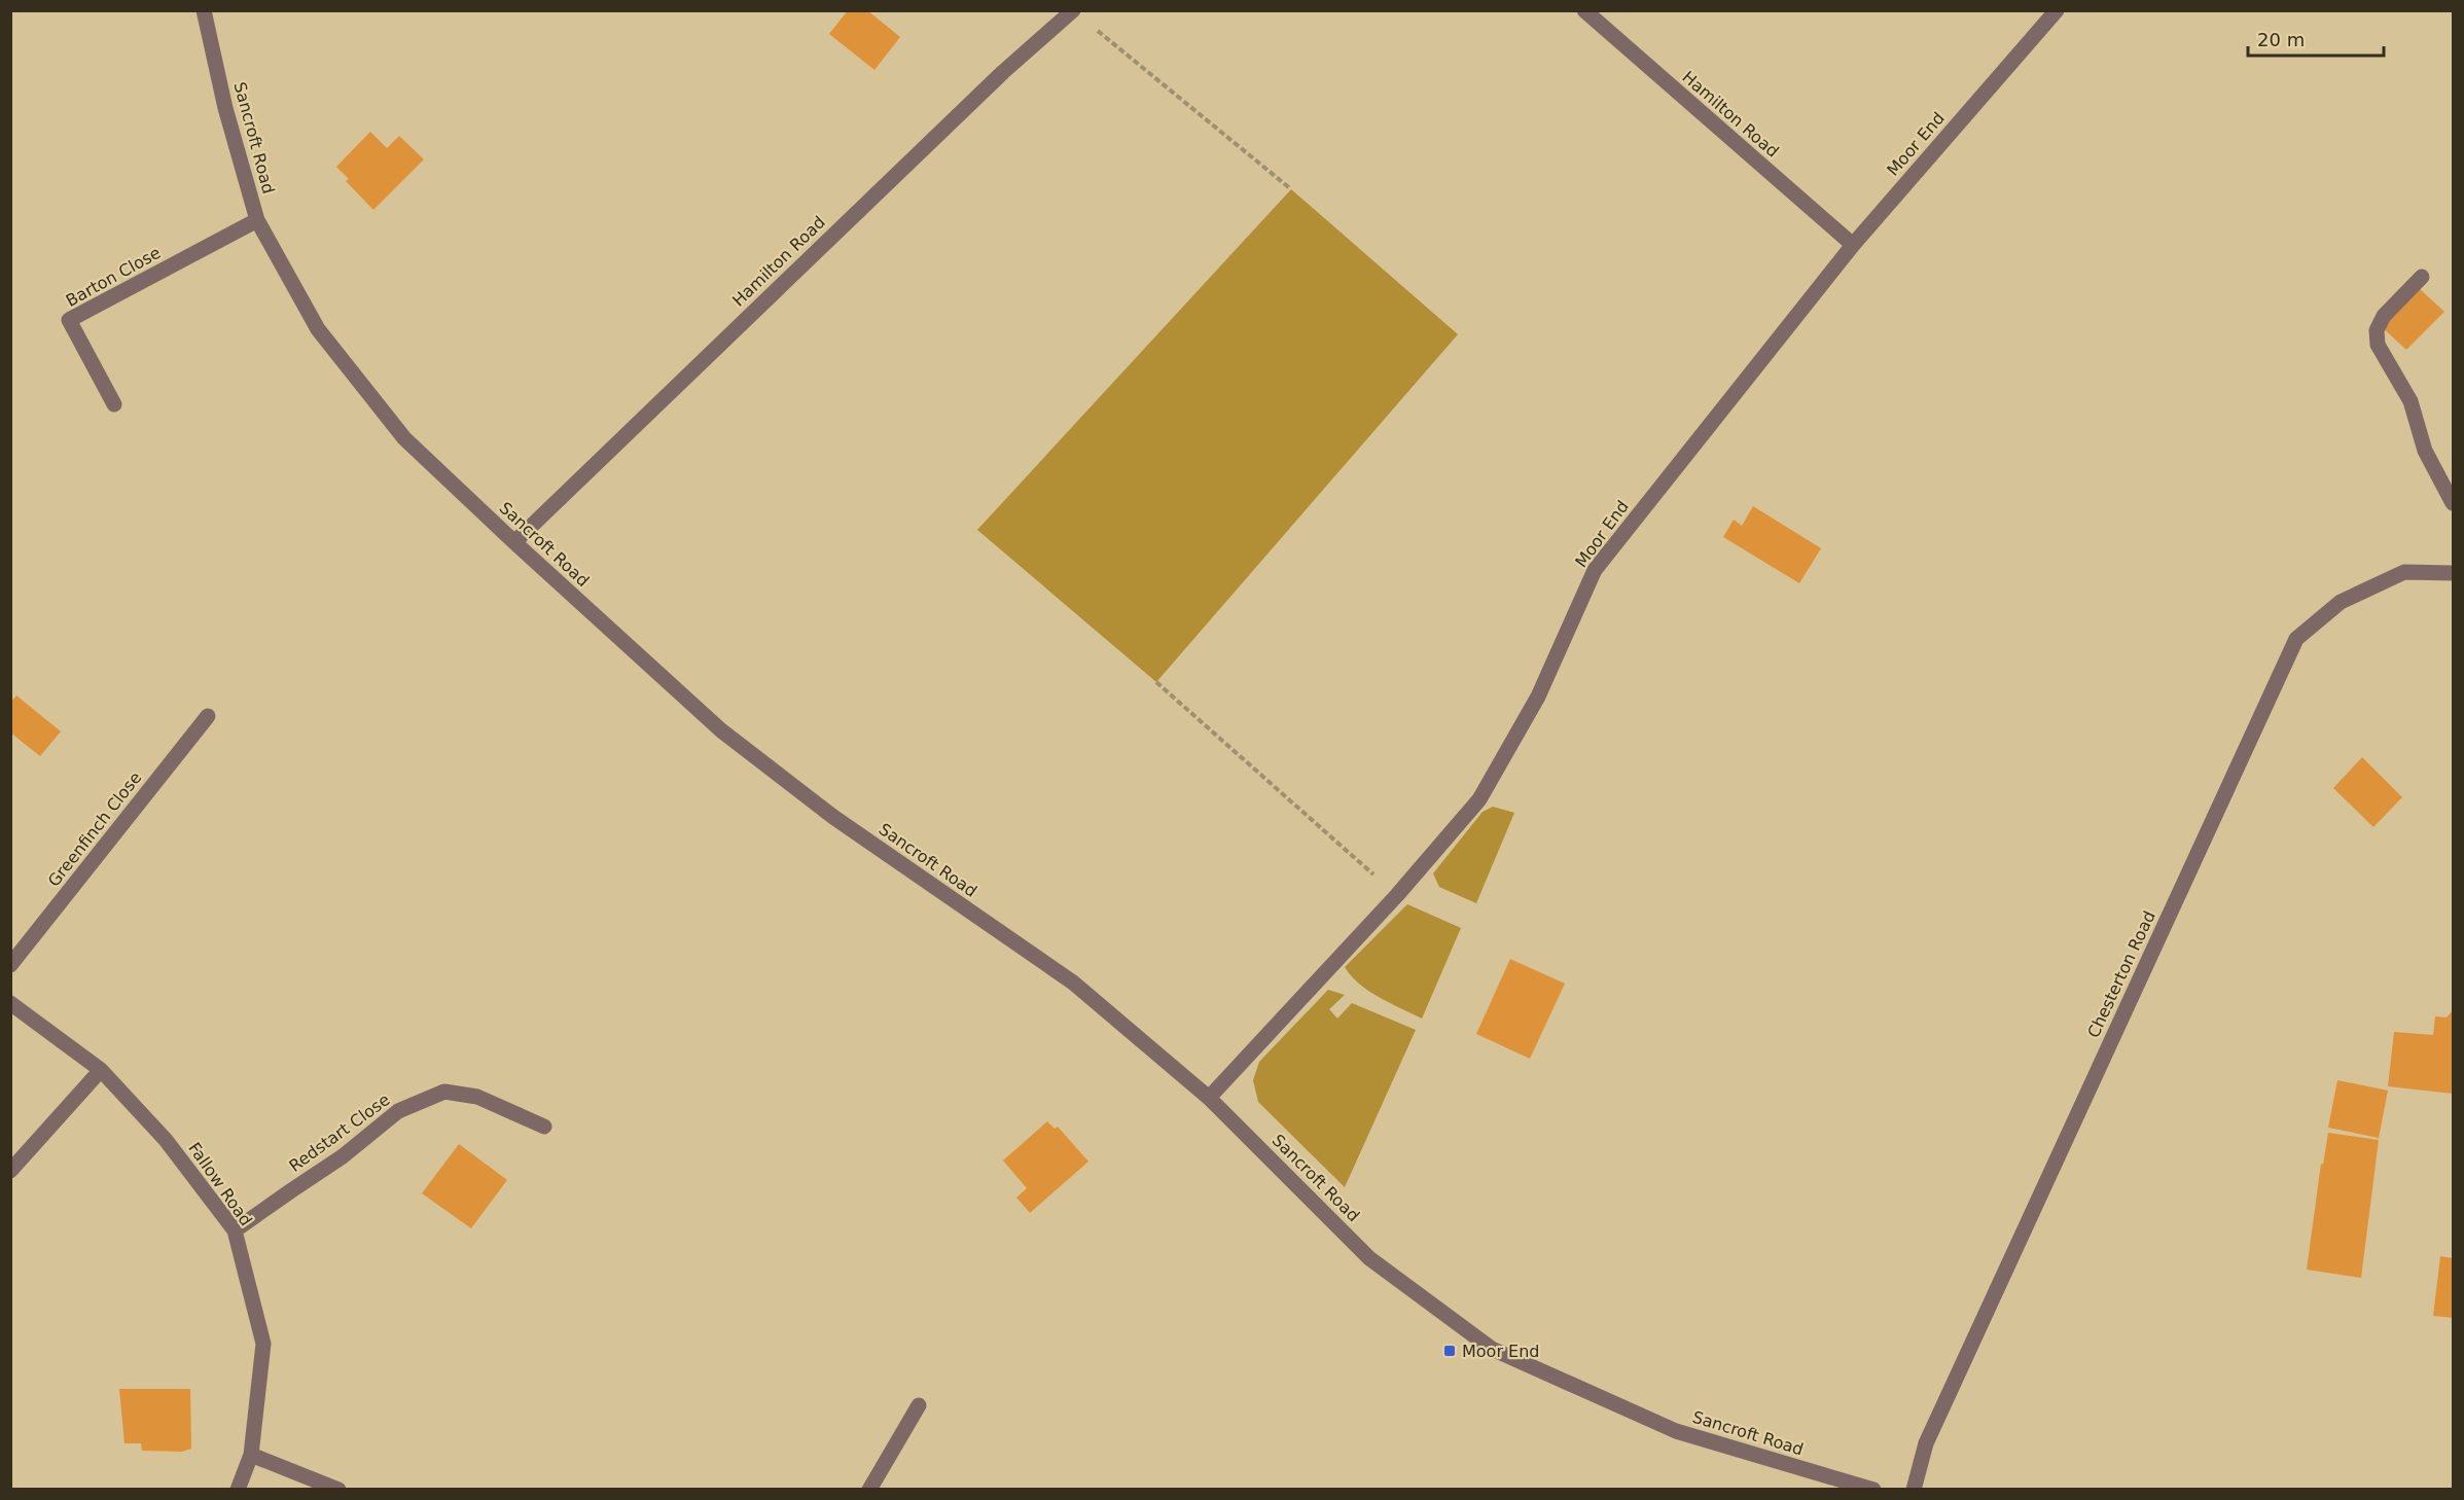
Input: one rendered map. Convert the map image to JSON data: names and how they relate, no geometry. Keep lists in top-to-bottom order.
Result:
{
  "streets": {
    "street": [
      "Hamilton Road",
      "Sancroft Road",
      "Moor End",
      "Barton Close",
      "Greenfinch Close",
      "Chesterton Road",
      "Redstart Close",
      "Fallow Road"
    ]
  },
  "crossings": [
    ["Hamilton Road", "Sancroft Road"],
    ["Hamilton Road", "Moor End"],
    ["Sancroft Road", "Moor End"],
    ["Sancroft Road", "Barton Close"],
    ["Redstart Close", "Fallow Road"]
  ],
  "places": {
    "transit": ["Moor End"]
  },
  "scale_bar": "20 m"
}
